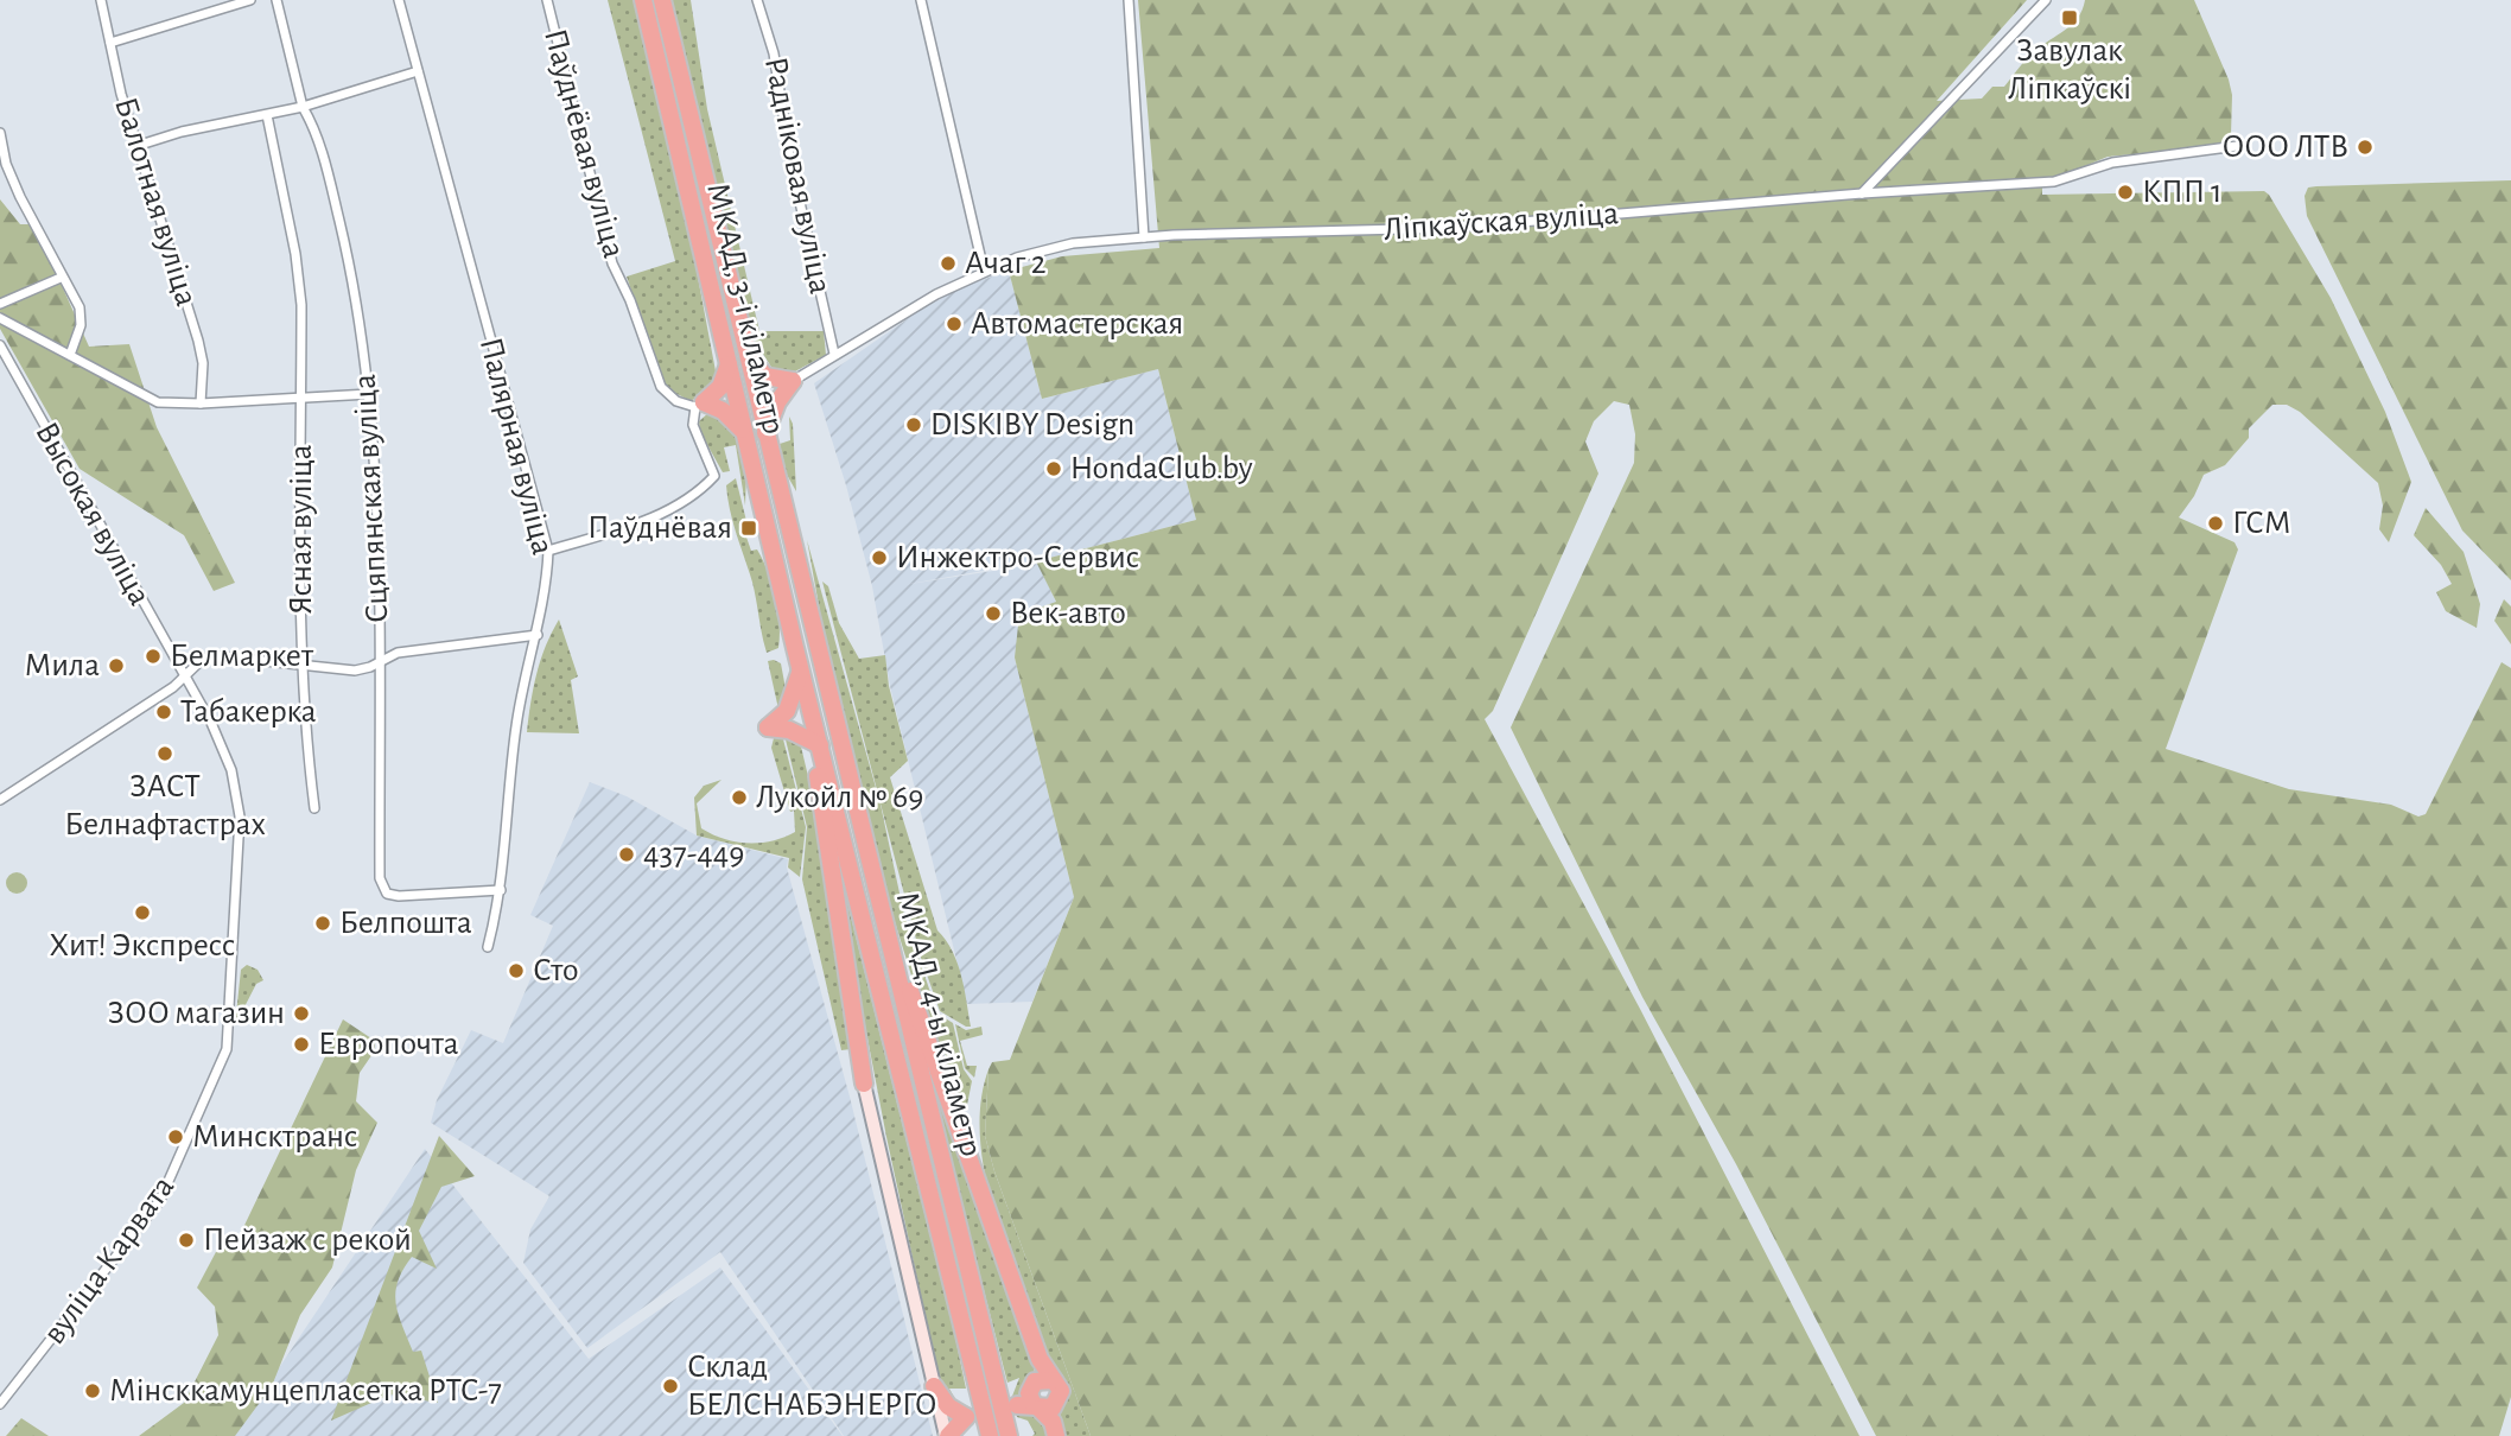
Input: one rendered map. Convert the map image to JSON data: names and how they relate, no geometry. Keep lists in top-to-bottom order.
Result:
{
  "streets": {
    "highway": ["МКАД, 3-і кіламетр", "МКАД, 4-ы кіламетр"],
    "street": [
      "Паўднёвая вуліца",
      "Радніковая вуліца",
      "Балотная вуліца",
      "Ліпкаўская вуліца",
      "Палярная вуліца",
      "Сцяпянская вуліца",
      "Высокая вуліца",
      "Ясная вуліца",
      "вуліца Карвата"
    ]
  },
  "crossings": [
    ["Радніковая вуліца", "Ліпкаўская вуліца"],
    ["Балотная вуліца", "Ясная вуліца"],
    ["МКАД, 3-і кіламетр", "МКАД, 4-ы кіламетр"],
    ["Палярная вуліца", "Сцяпянская вуліца"],
    ["Сцяпянская вуліца", "Ясная вуліца"],
    ["Высокая вуліца", "вуліца Карвата"]
  ],
  "places": {
    "transit": ["Завулак Ліпкаўскі", "Паўднёвая"],
    "other": [
      "ООО ЛТВ",
      "КПП 1",
      "Ачаг 2",
      "Автомастерская",
      "DISKIBY Design",
      "HondaClub.by",
      "ГСМ",
      "Инжектро-Сервис",
      "Век-авто",
      "Белмаркет",
      "Мила",
      "Табакерка",
      "ЗАСТ Белнафтастрах",
      "Лукойл № 69",
      "437-449",
      "Хит! Экспресс",
      "Белпошта",
      "Сто",
      "ЗОО магазин",
      "Европочта",
      "Минсктранс",
      "Пейзаж с рекой",
      "Склад БЕЛСНАБЭНЕРГО",
      "Мінсккамунцепласетка РТС-7"
    ]
  }
}
